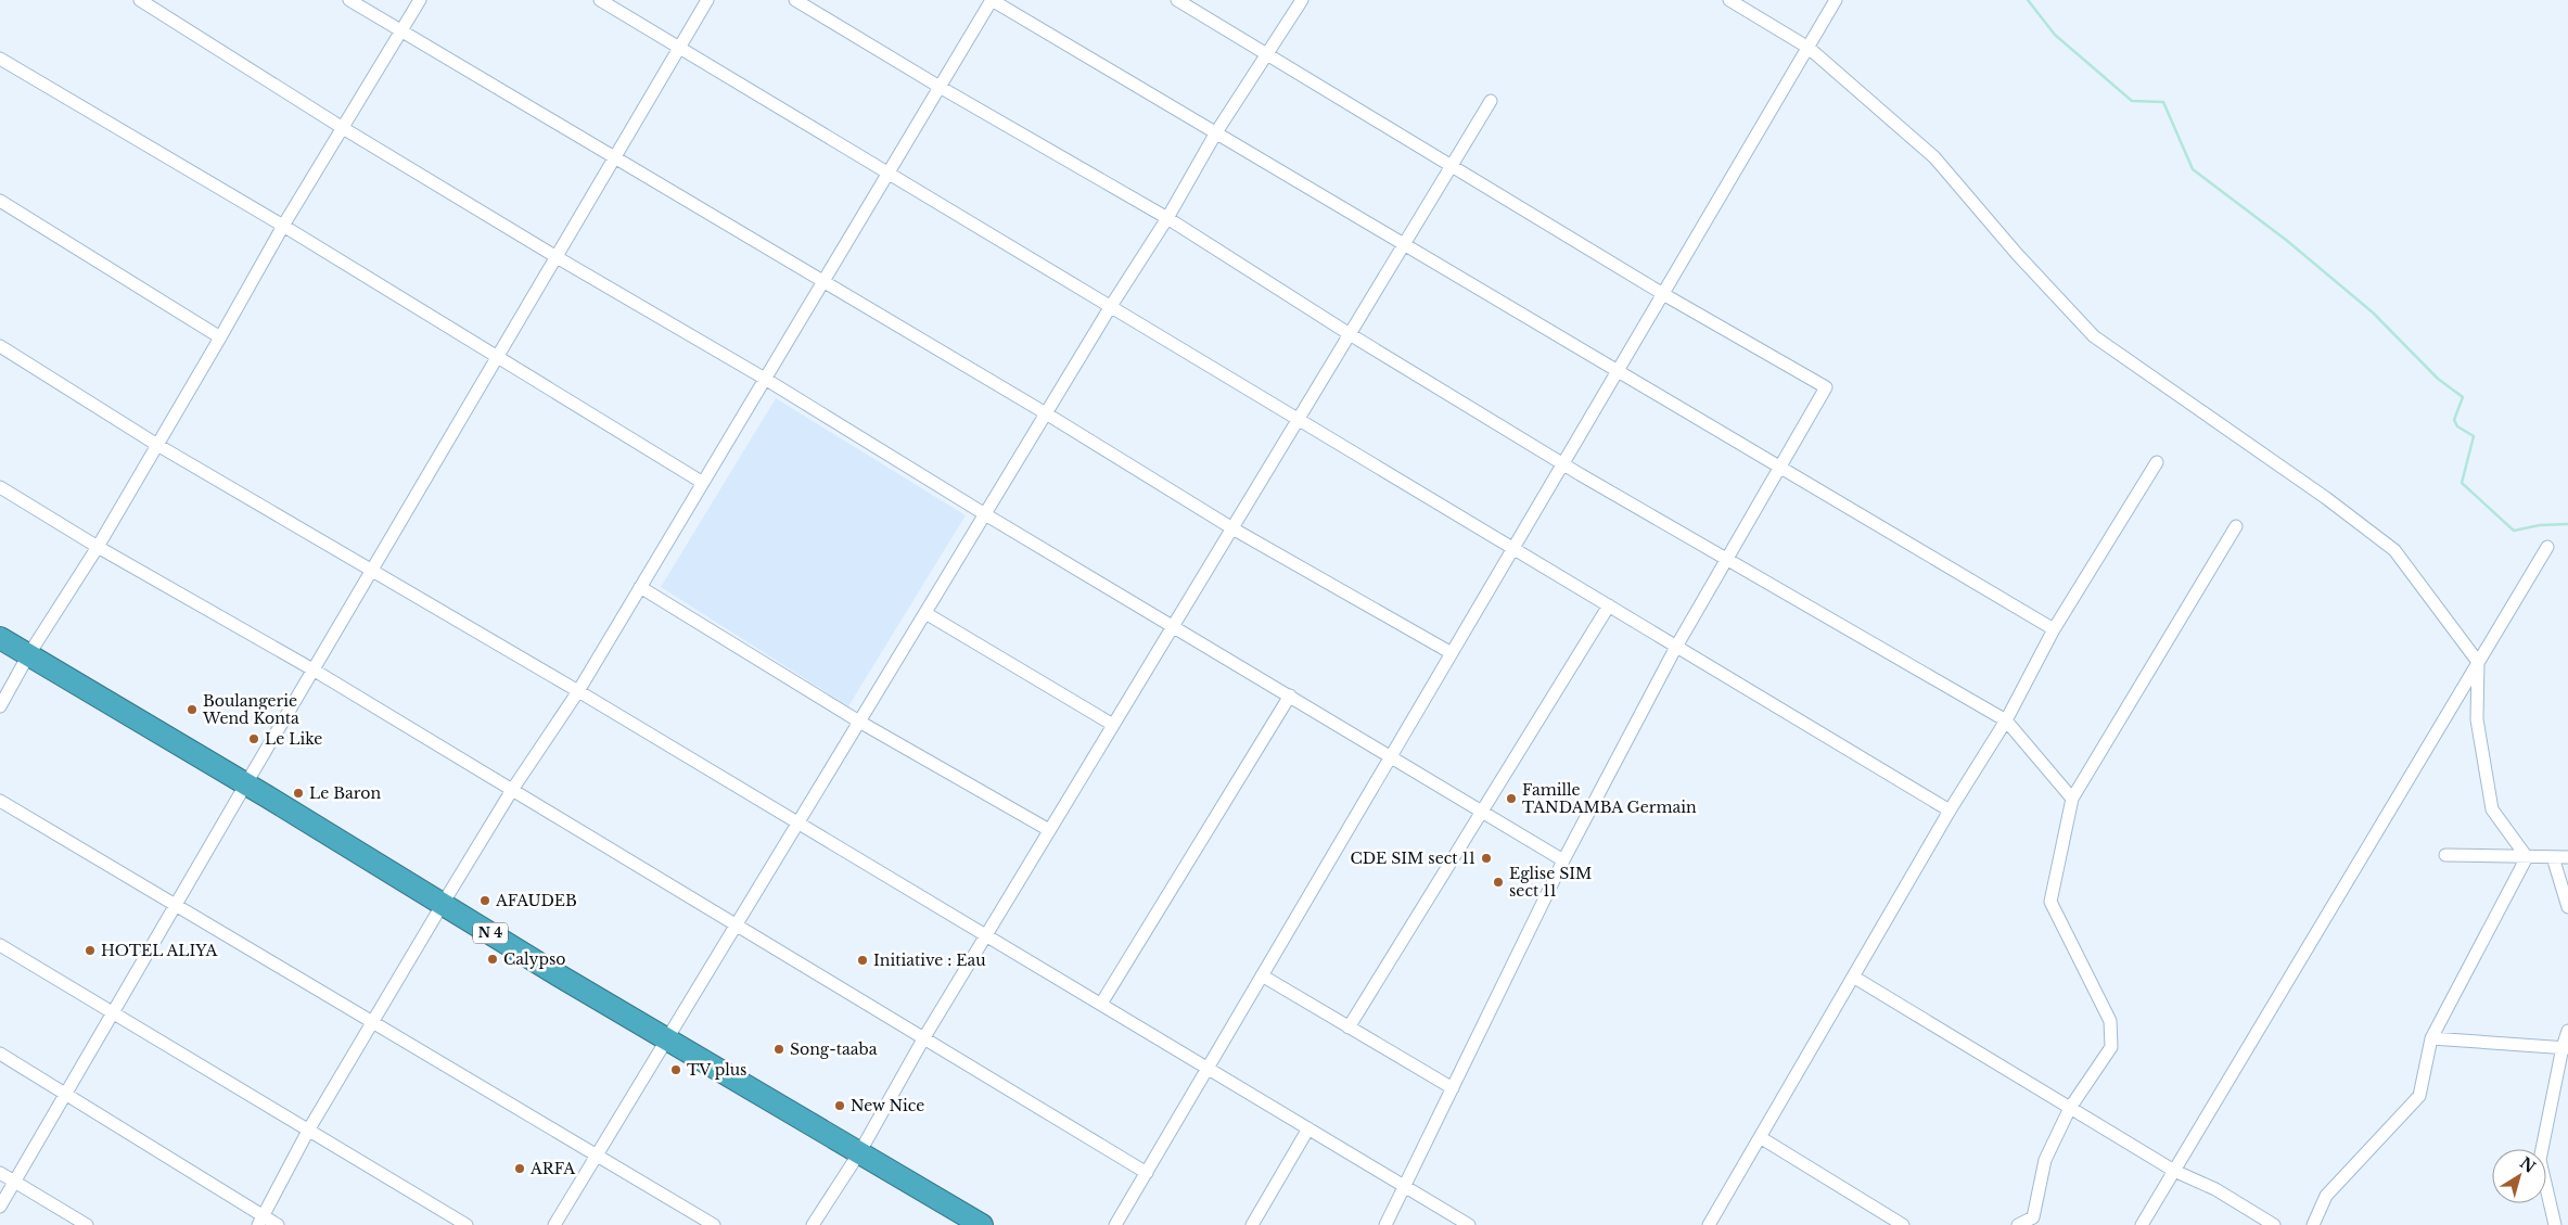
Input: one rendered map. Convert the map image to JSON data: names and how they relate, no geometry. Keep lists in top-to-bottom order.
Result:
{
  "streets": {
    "highway": ["N 4"]
  },
  "places": [
    "Boulangerie Wend Konta",
    "Le Like",
    "Le Baron",
    "Famille TANDAMBA Germain",
    "CDE SIM sect 11",
    "Eglise SIM sect 11",
    "AFAUDEB",
    "HOTEL ALIYA",
    "Calypso",
    "Initiative : Eau",
    "Song-taaba",
    "TV plus",
    "New Nice",
    "ARFA"
  ],
  "north": "top right"
}
